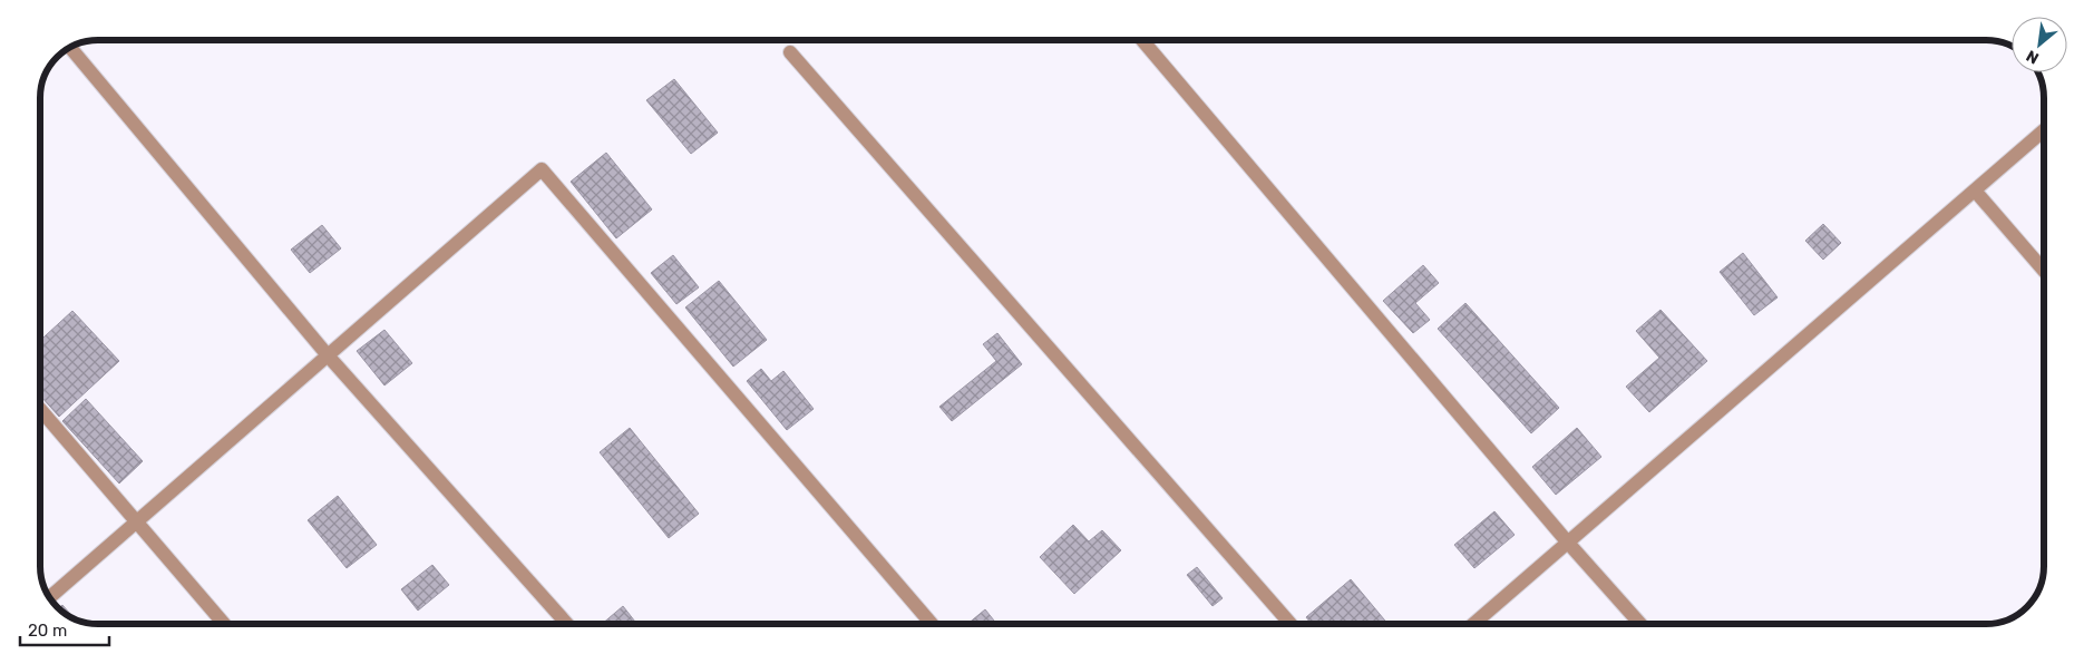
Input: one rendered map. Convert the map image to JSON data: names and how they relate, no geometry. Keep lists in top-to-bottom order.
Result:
{
  "scale_bar": "20 m",
  "north": "bottom left"
}
